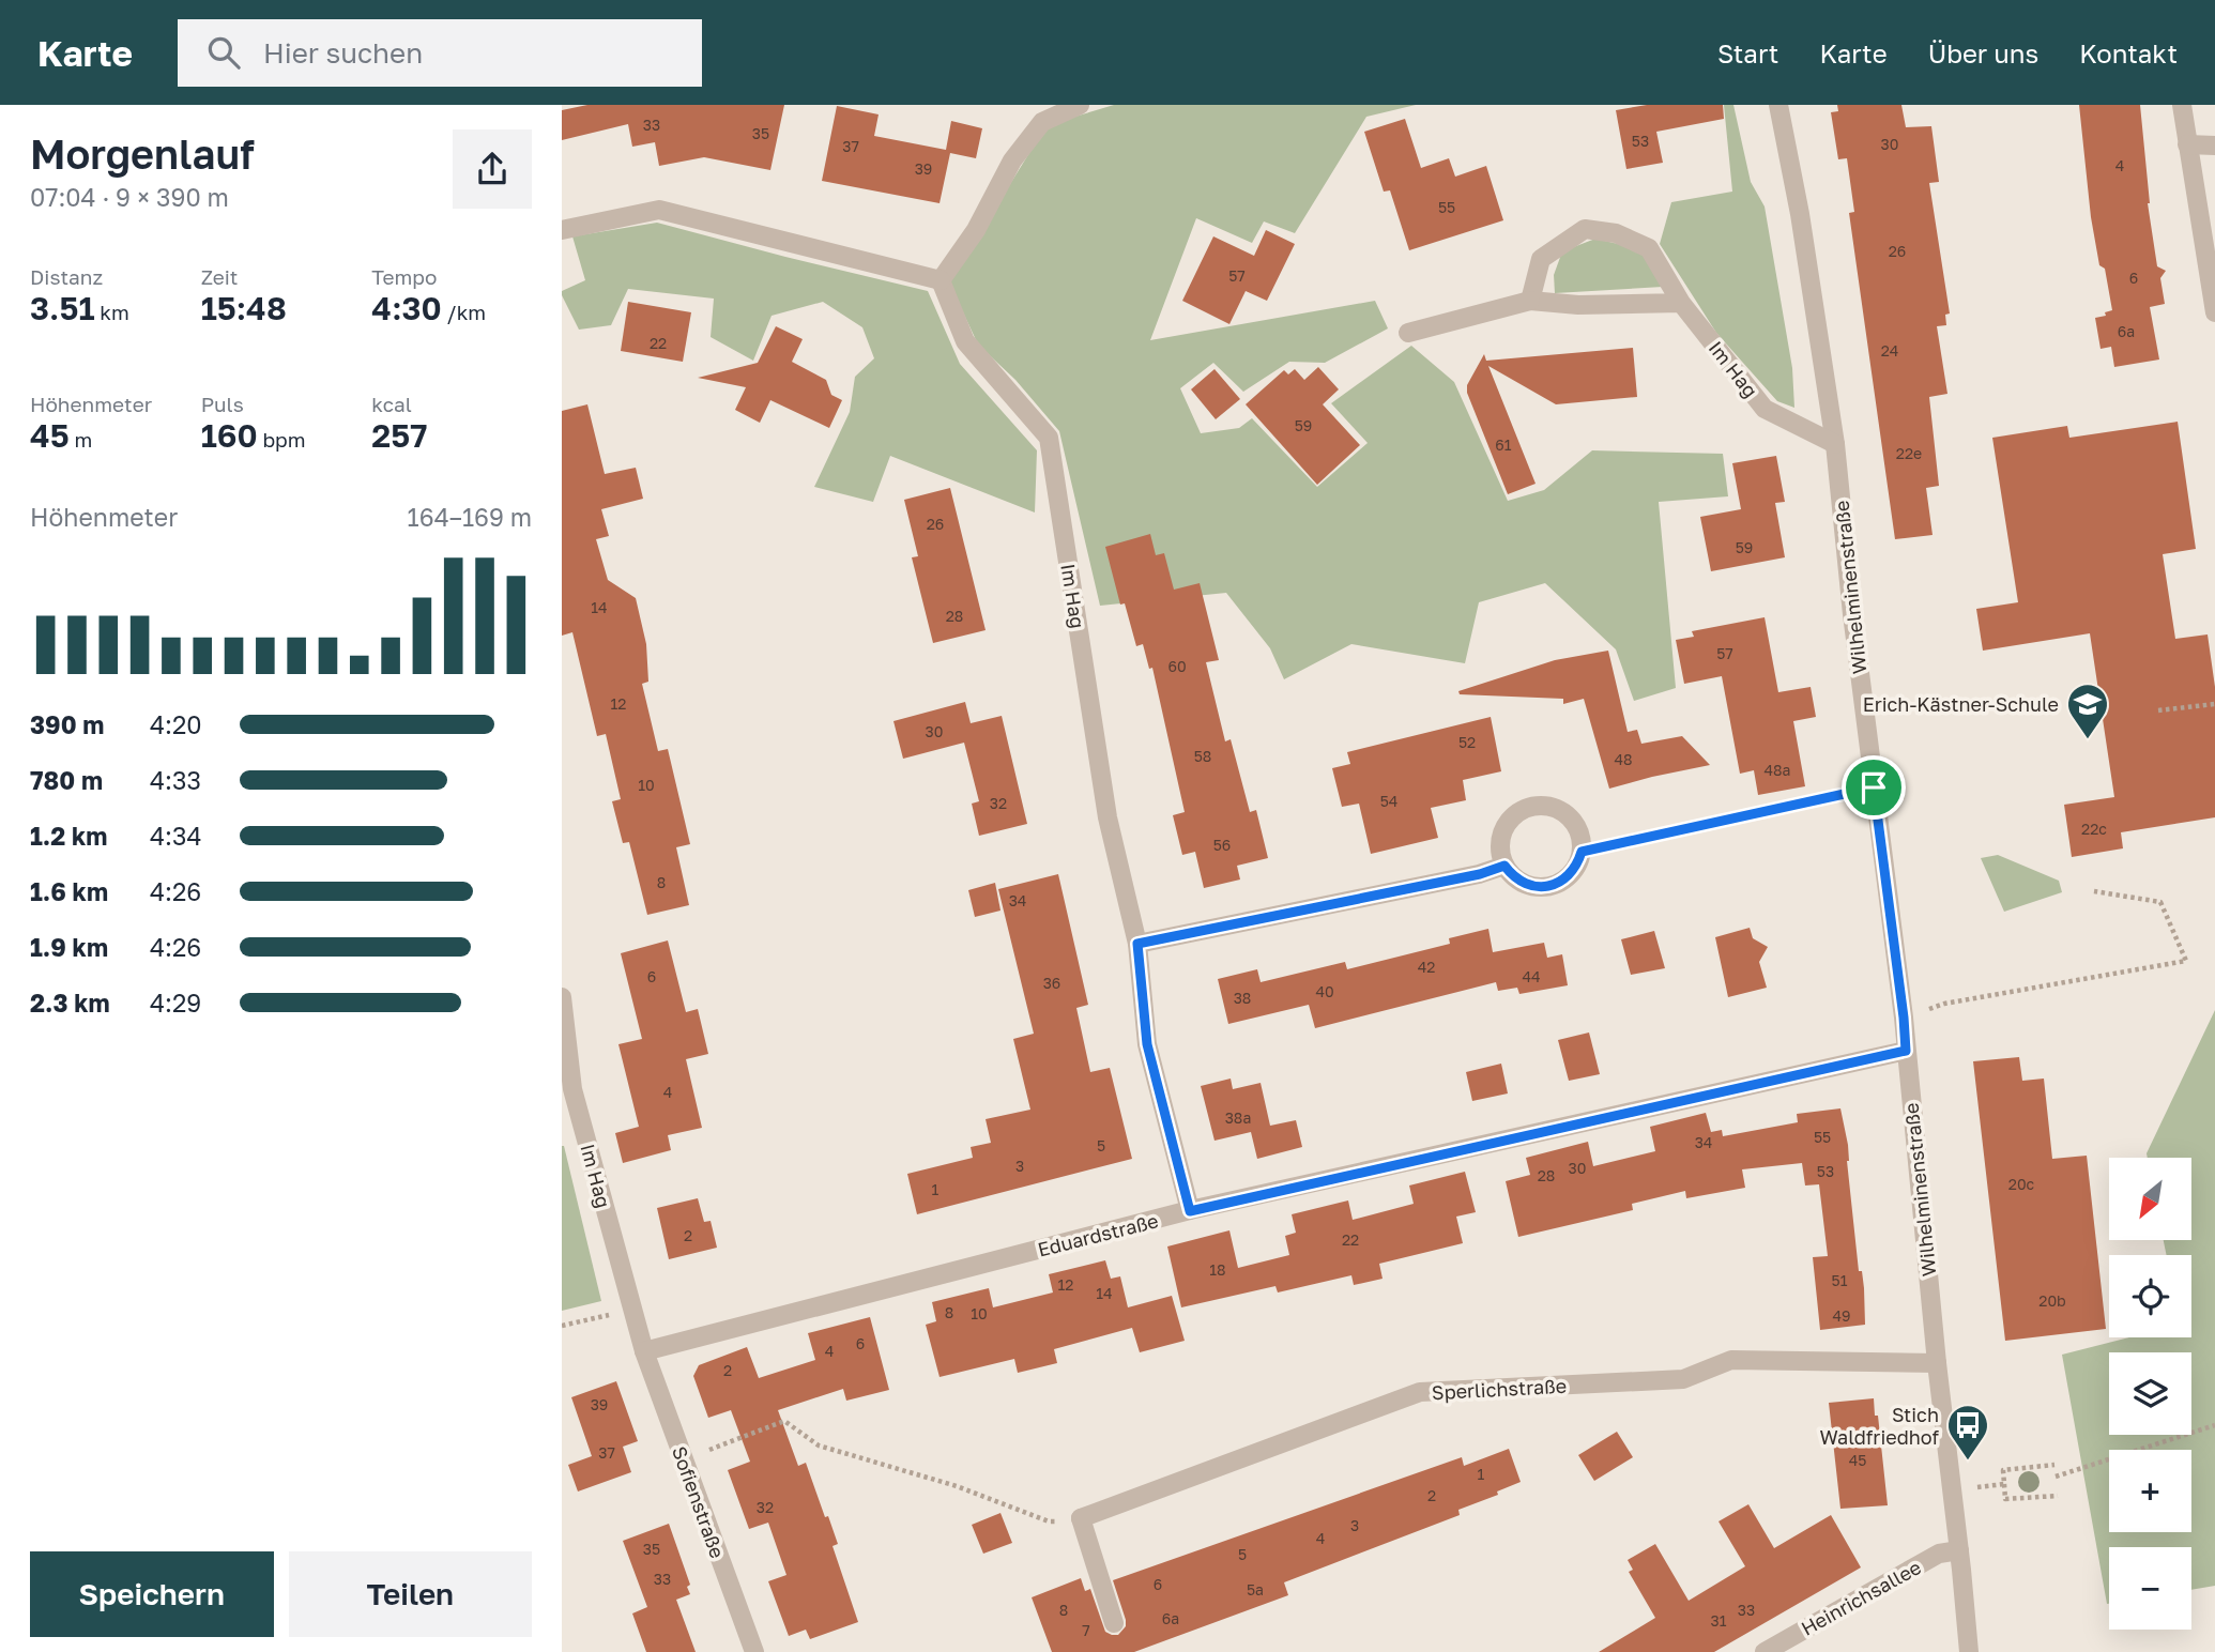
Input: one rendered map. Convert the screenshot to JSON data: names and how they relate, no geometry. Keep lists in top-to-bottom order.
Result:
{
  "streets": {
    "street": [
      "Im Hag",
      "Wilhelminenstraße",
      "Eduardstraße",
      "Sperlichstraße",
      "Sofienstraße",
      "Heinrichsallee"
    ]
  },
  "crossings": [
    ["Im Hag", "Wilhelminenstraße"],
    ["Im Hag", "Eduardstraße"],
    ["Im Hag", "Sofienstraße"],
    ["Wilhelminenstraße", "Eduardstraße"],
    ["Wilhelminenstraße", "Sperlichstraße"],
    ["Wilhelminenstraße", "Heinrichsallee"],
    ["Eduardstraße", "Sofienstraße"]
  ],
  "places": {
    "school or university": ["Erich-Kästner-Schule"],
    "bus stop": ["Stich Waldfriedhof"]
  },
  "house_numbers": [
    "33",
    "35",
    "53",
    "30",
    "37",
    "4",
    "39",
    "55",
    "26",
    "57",
    "6",
    "6a",
    "22",
    "24",
    "59",
    "61",
    "22e",
    "26",
    "59",
    "14",
    "28",
    "57",
    "60",
    "12",
    "30",
    "52",
    "58",
    "48",
    "48a",
    "10",
    "54",
    "32",
    "22c",
    "56",
    "8",
    "34",
    "42",
    "6",
    "44",
    "36",
    "40",
    "38",
    "4",
    "38a",
    "55",
    "34",
    "5",
    "3",
    "30",
    "53",
    "28",
    "20c",
    "1",
    "2",
    "22",
    "18",
    "51",
    "12",
    "14",
    "20b",
    "8",
    "10",
    "49",
    "6",
    "4",
    "2",
    "39",
    "37",
    "45",
    "1",
    "2",
    "32",
    "3",
    "4",
    "35",
    "5",
    "33",
    "6",
    "5a",
    "8",
    "33",
    "6a",
    "31",
    "7"
  ],
  "north": "bottom left",
  "page": {
    "header": "Karte",
    "search": "Hier suchen",
    "nav": [
      "Start",
      "Karte",
      "Über uns",
      "Kontakt"
    ],
    "heading": ["Morgenlauf", "07:04 · 9 × 390 m"],
    "stats": [
      ["Distanz", "3.51 km"],
      ["Zeit", "15:48"],
      ["Tempo", "4:30 /km"],
      ["Höhenmeter", "45 m"],
      ["Puls", "160 bpm"],
      ["kcal", "257"]
    ],
    "chart": ["Höhenmeter", "164–169 m"],
    "list": [
      {
        "name": "390 m",
        "note": "4:20"
      },
      {
        "name": "780 m",
        "note": "4:33"
      },
      {
        "name": "1.2 km",
        "note": "4:34"
      },
      {
        "name": "1.6 km",
        "note": "4:26"
      },
      {
        "name": "1.9 km",
        "note": "4:26"
      },
      {
        "name": "2.3 km",
        "note": "4:29"
      }
    ],
    "map_buttons": ["+", "−"],
    "buttons": ["Speichern", "Teilen"]
  }
}
